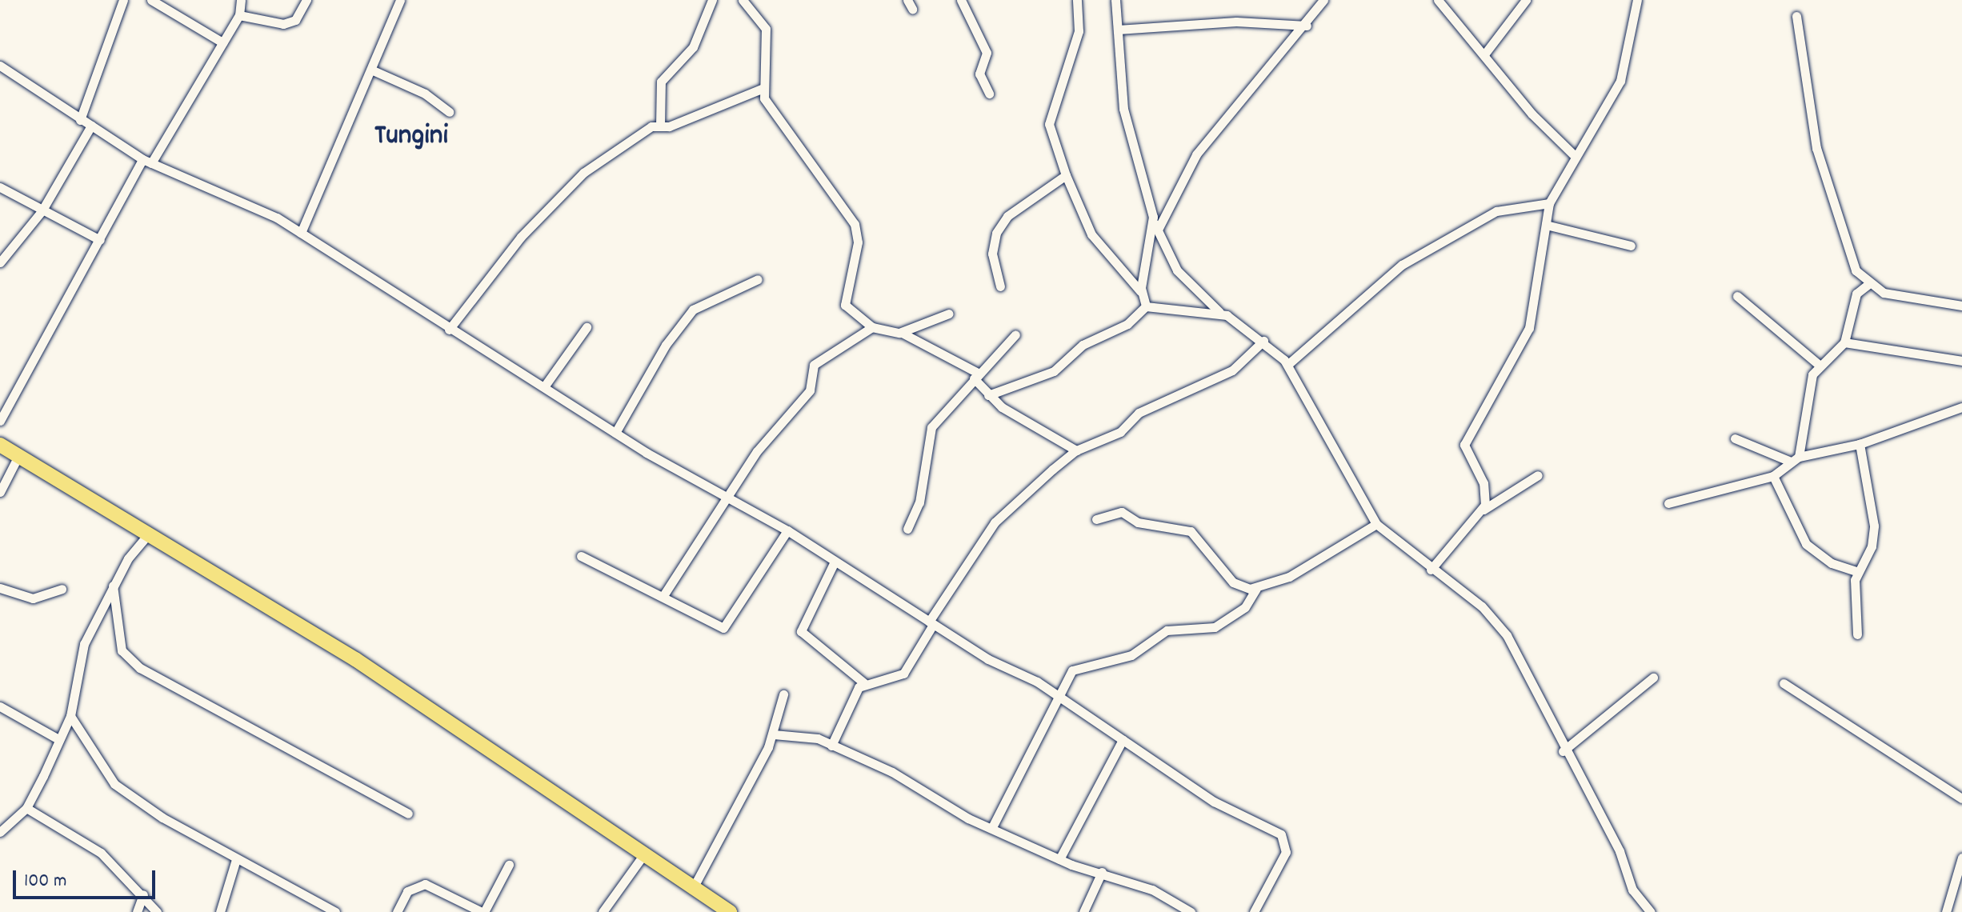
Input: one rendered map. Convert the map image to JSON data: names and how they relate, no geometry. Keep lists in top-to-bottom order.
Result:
{
  "districts": ["Tungini"],
  "scale_bar": "100 m"
}
